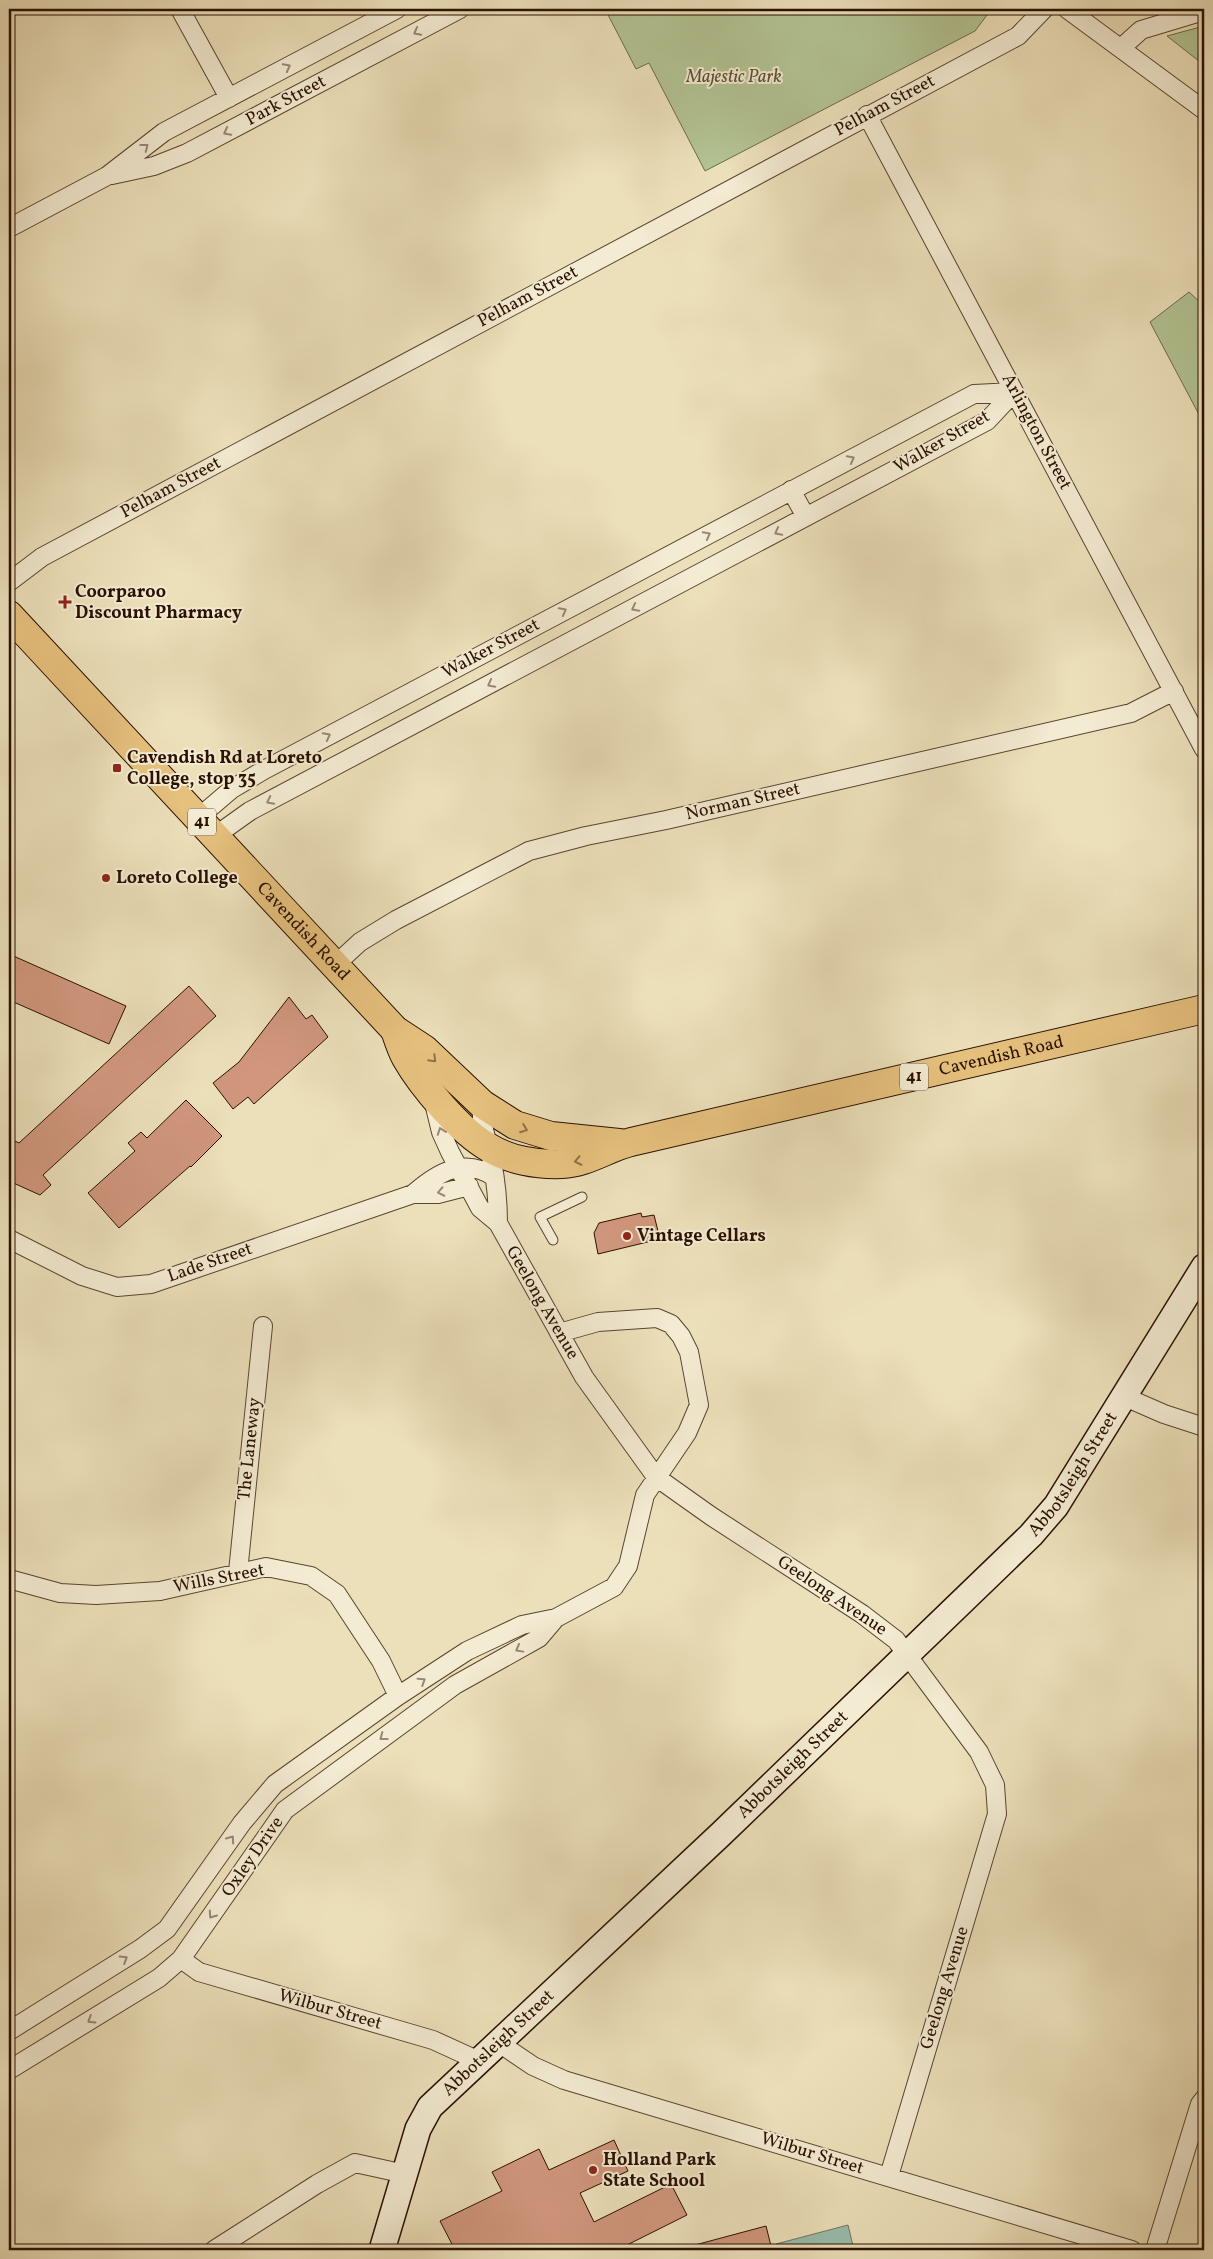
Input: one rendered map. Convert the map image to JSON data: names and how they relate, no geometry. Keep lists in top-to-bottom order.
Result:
{
  "streets": {
    "main road": ["41", "Cavendish Road"],
    "street": [
      "Park Street",
      "Pelham Street",
      "Arlington Street",
      "Walker Street",
      "Norman Street",
      "Lade Street",
      "Geelong Avenue",
      "The Laneway",
      "Abbotsleigh Street",
      "Wills Street",
      "Oxley Drive",
      "Wilbur Street"
    ]
  },
  "crossings": [
    ["Pelham Street", "Arlington Street"],
    ["Arlington Street", "Walker Street"],
    ["Arlington Street", "Norman Street"],
    ["Walker Street", "Cavendish Road"],
    ["Norman Street", "Cavendish Road"],
    ["Cavendish Road", "Geelong Avenue"],
    ["Lade Street", "Geelong Avenue"],
    ["Geelong Avenue", "Abbotsleigh Street"],
    ["Geelong Avenue", "Oxley Drive"],
    ["Geelong Avenue", "Wilbur Street"],
    ["The Laneway", "Wills Street"],
    ["Abbotsleigh Street", "Wilbur Street"],
    ["Wills Street", "Oxley Drive"],
    ["Oxley Drive", "Wilbur Street"]
  ],
  "parks": ["Majestic Park"],
  "places": {
    "health": ["Coorparoo Discount Pharmacy"],
    "transit": ["Cavendish Rd at Loreto College, stop 35"],
    "other": ["Loreto College", "Vintage Cellars", "Holland Park State School"]
  }
}
